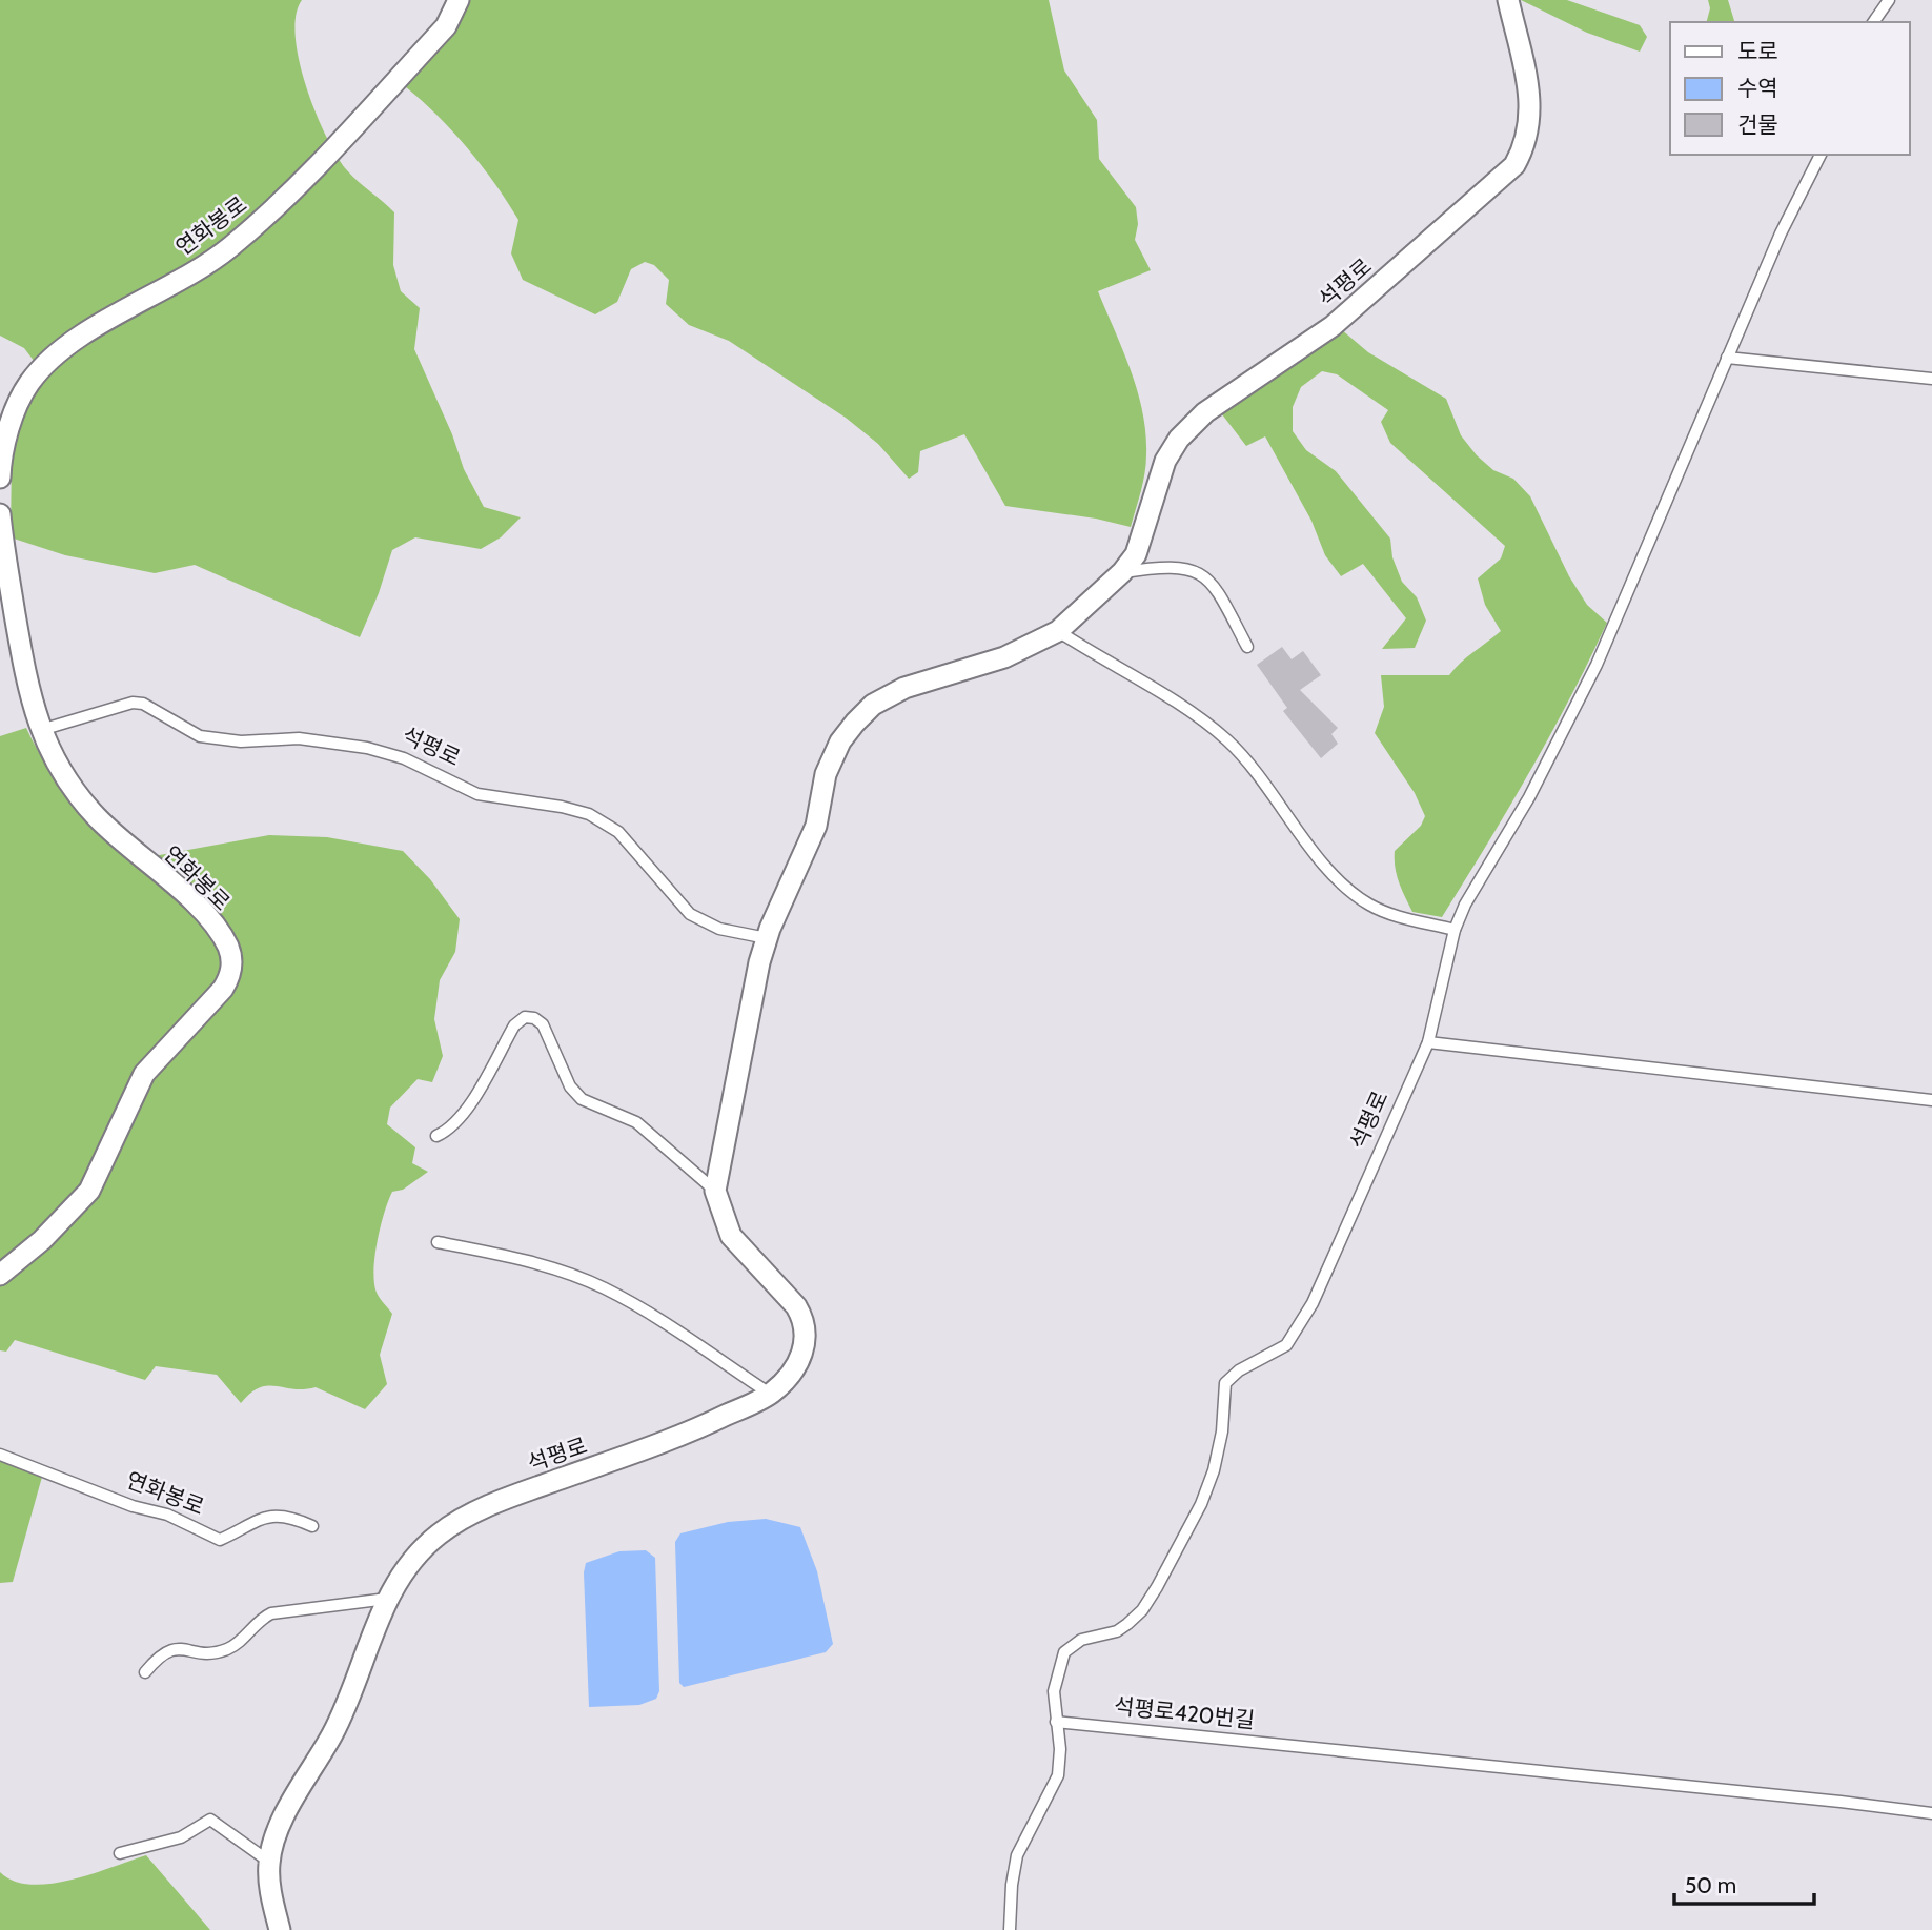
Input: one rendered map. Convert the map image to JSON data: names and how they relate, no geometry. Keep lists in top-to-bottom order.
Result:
{
  "streets": {
    "street": ["연화봉로", "석평로"],
    "lane": ["석평로420번길"]
  },
  "crossings": [
    ["연화봉로", "석평로"],
    ["석평로", "석평로420번길"]
  ],
  "legend": ["도로", "수역", "건물"],
  "scale_bar": "50 m"
}
